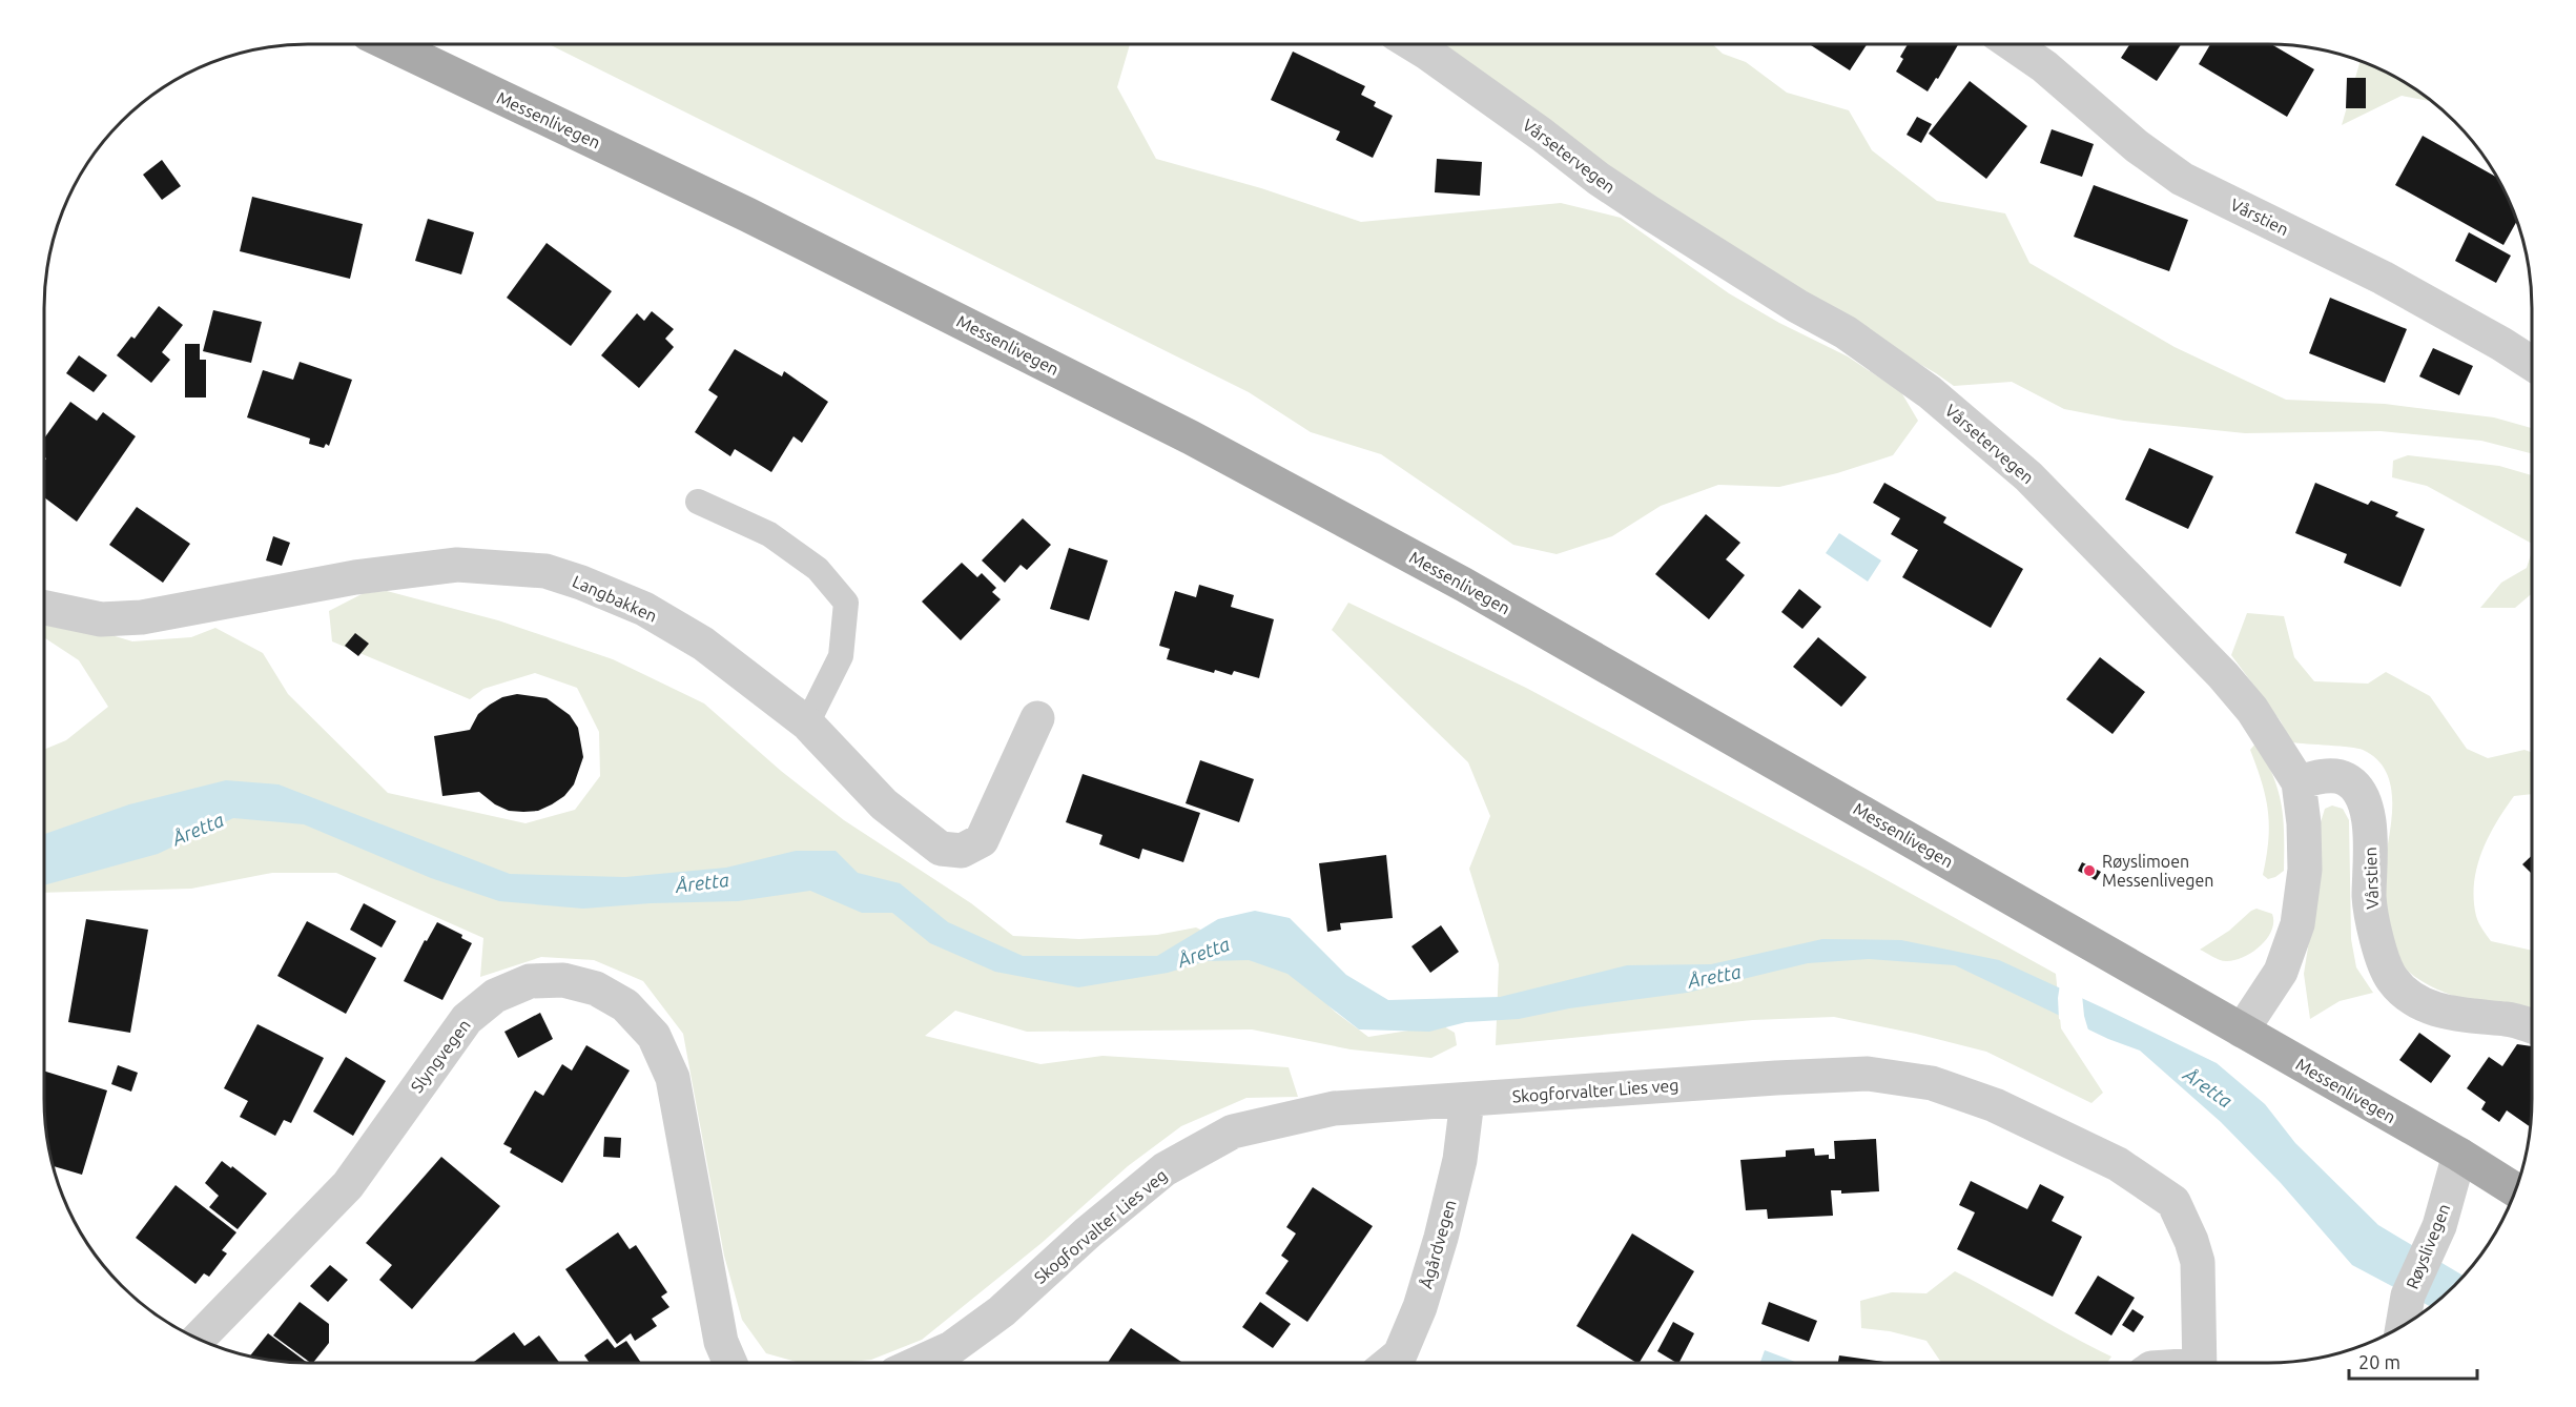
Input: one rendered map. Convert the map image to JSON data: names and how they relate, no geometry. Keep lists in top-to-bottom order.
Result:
{
  "streets": {
    "main road": ["Messenlivegen"],
    "street": [
      "Vårsetervegen",
      "Vårstien",
      "Langbakken",
      "Slyngvegen",
      "Skogforvalter Lies veg",
      "Ågårdvegen",
      "Røyslivegen"
    ]
  },
  "crossings": [
    ["Messenlivegen", "Vårsetervegen"],
    ["Messenlivegen", "Røyslivegen"],
    ["Vårsetervegen", "Vårstien"],
    ["Skogforvalter Lies veg", "Ågårdvegen"]
  ],
  "water": ["Åretta"],
  "places": ["Røyslimoen Messenlivegen"],
  "scale_bar": "20 m"
}
